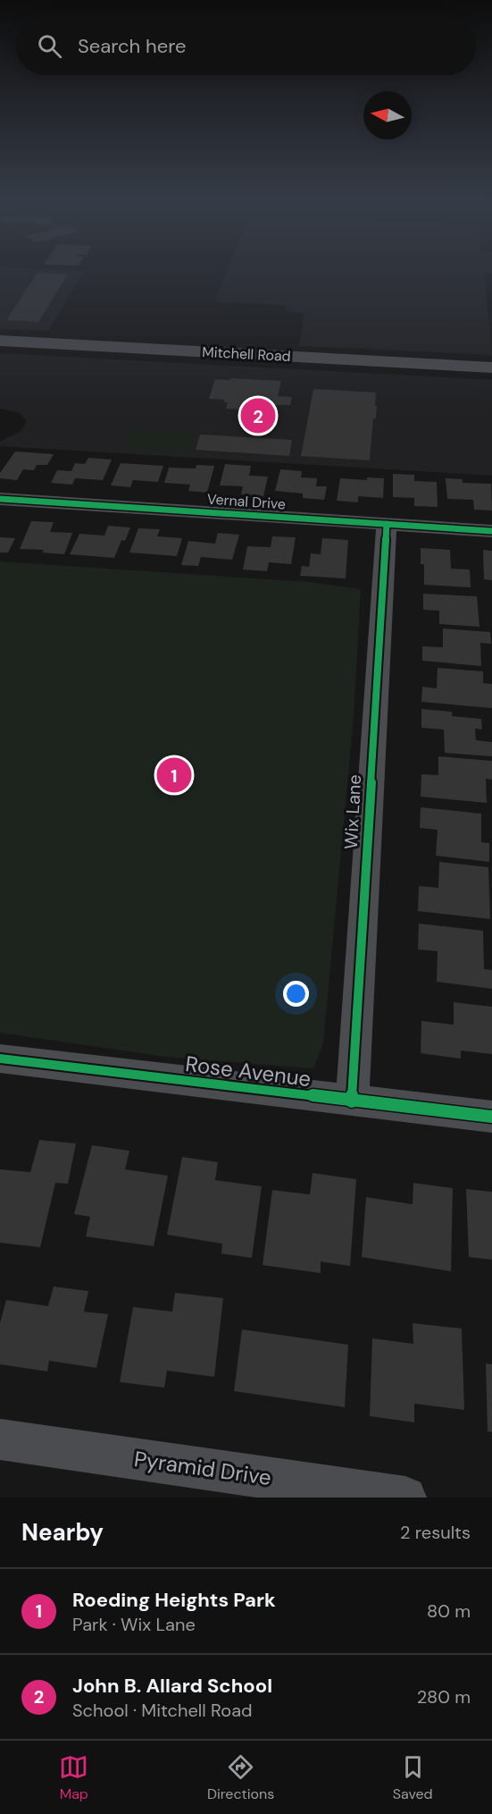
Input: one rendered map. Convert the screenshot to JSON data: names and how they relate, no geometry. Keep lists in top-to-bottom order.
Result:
{
  "streets": {
    "street": [
      "Mitchell Road",
      "Vernal Drive",
      "Wix Lane",
      "Rose Avenue",
      "Pyramid Drive"
    ]
  },
  "crossings": [
    ["Vernal Drive", "Wix Lane"],
    ["Wix Lane", "Rose Avenue"]
  ],
  "north": "left",
  "page": {
    "search": "Search here",
    "pins": ["2", "1"],
    "heading": ["Nearby", "2 results"],
    "list": [
      {
        "mark": "1",
        "name": "Roeding Heights Park",
        "note": "Park · Wix Lane",
        "value": "80 m"
      },
      {
        "mark": "2",
        "name": "John B. Allard School",
        "note": "School · Mitchell Road",
        "value": "280 m"
      }
    ],
    "nav": ["Map", "Directions", "Saved"]
  }
}
